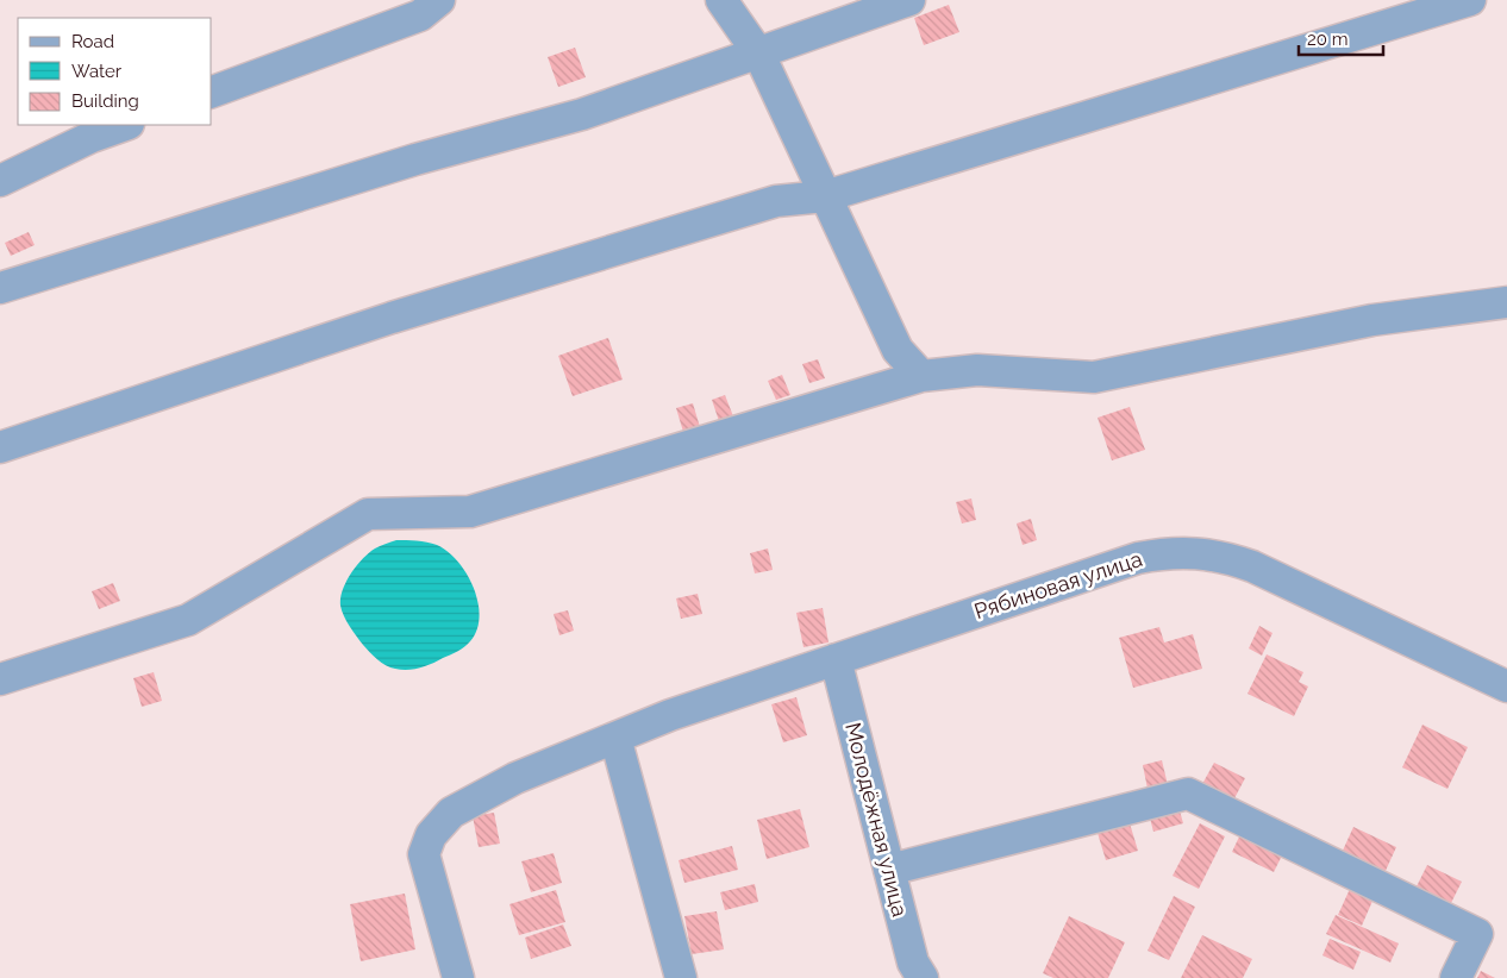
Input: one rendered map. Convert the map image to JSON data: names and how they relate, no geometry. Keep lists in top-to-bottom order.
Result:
{
  "streets": {
    "street": ["Рябиновая улица", "Молодёжная улица"]
  },
  "crossings": [
    ["Рябиновая улица", "Молодёжная улица"]
  ],
  "legend": ["Road", "Water", "Building"],
  "scale_bar": "20 m"
}
